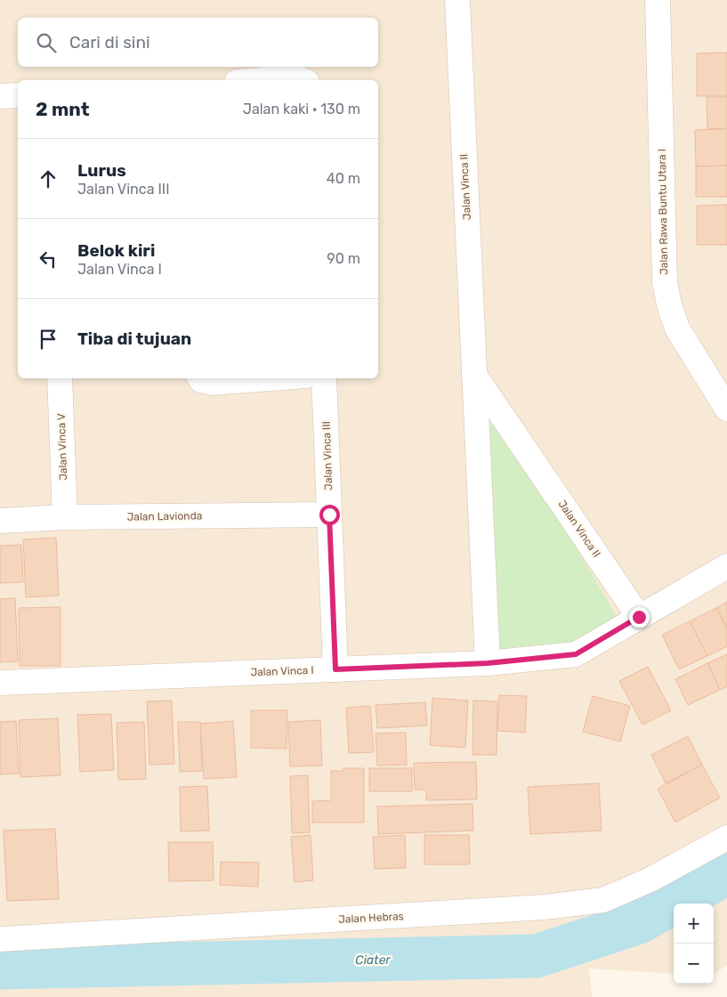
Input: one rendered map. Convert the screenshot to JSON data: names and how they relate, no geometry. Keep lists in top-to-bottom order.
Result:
{
  "streets": {
    "street": [
      "Jalan Vinca II",
      "Jalan Rawa Buntu Utara I",
      "Jalan Vinca V",
      "Jalan Vinca III",
      "Jalan Lavionda",
      "Jalan Vinca I",
      "Jalan Hebras"
    ]
  },
  "crossings": [
    ["Jalan Vinca II", "Jalan Vinca I"],
    ["Jalan Vinca V", "Jalan Lavionda"],
    ["Jalan Vinca III", "Jalan Lavionda"],
    ["Jalan Vinca III", "Jalan Vinca I"]
  ],
  "water": ["Ciater"],
  "page": {
    "search": "Cari di sini",
    "heading": ["2 mnt", "Jalan kaki · 130 m"],
    "list": [
      ["Lurus", "Jalan Vinca III", "40 m"],
      ["Belok kiri", "Jalan Vinca I", "90 m"],
      "Tiba di tujuan"
    ],
    "map_buttons": ["+", "−"]
  }
}
